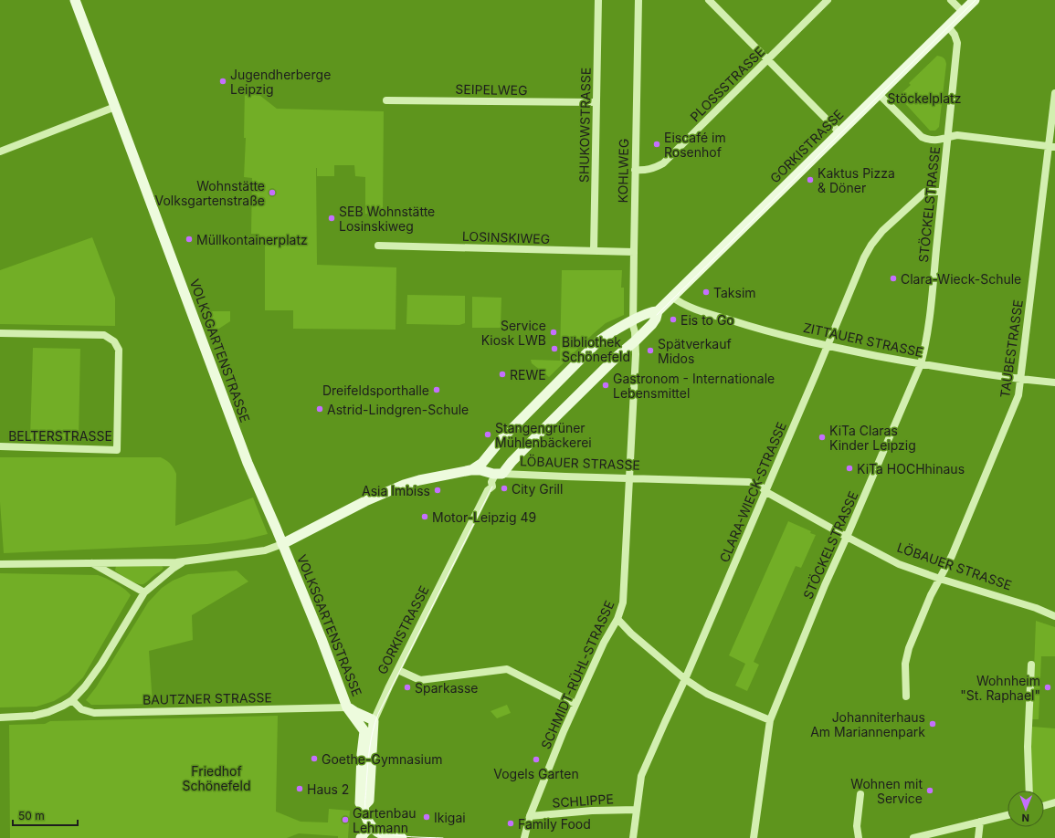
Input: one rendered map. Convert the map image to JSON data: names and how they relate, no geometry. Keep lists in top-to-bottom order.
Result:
{
  "streets": {
    "main road": ["GORKISTRASSE", "VOLKSGARTENSTRASSE", "LÖBAUER STRASSE"],
    "street": [
      "PLOSSSTRASSE",
      "SEIPELWEG",
      "SHUKOWSTRASSE",
      "KOHLWEG",
      "STÖCKELSTRASSE",
      "LOSINSKIWEG",
      "ZITTAUER STRASSE",
      "TAUBESTRASSE",
      "BELTERSTRASSE",
      "CLARA-WIECK-STRASSE",
      "SCHMIDT-RÜHL-STRASSE",
      "BAUTZNER STRASSE",
      "SCHLIPPE"
    ]
  },
  "crossings": [
    ["PLOSSSTRASSE", "KOHLWEG"],
    ["SEIPELWEG", "SHUKOWSTRASSE"],
    ["SHUKOWSTRASSE", "LOSINSKIWEG"],
    ["GORKISTRASSE", "KOHLWEG"],
    ["GORKISTRASSE", "STÖCKELSTRASSE"],
    ["GORKISTRASSE", "ZITTAUER STRASSE"],
    ["GORKISTRASSE", "VOLKSGARTENSTRASSE"],
    ["GORKISTRASSE", "LÖBAUER STRASSE"],
    ["GORKISTRASSE", "SCHMIDT-RÜHL-STRASSE"],
    ["KOHLWEG", "LOSINSKIWEG"],
    ["KOHLWEG", "SCHMIDT-RÜHL-STRASSE"],
    ["STÖCKELSTRASSE", "ZITTAUER STRASSE"],
    ["STÖCKELSTRASSE", "LÖBAUER STRASSE"],
    ["STÖCKELSTRASSE", "CLARA-WIECK-STRASSE"],
    ["ZITTAUER STRASSE", "TAUBESTRASSE"],
    ["ZITTAUER STRASSE", "CLARA-WIECK-STRASSE"],
    ["TAUBESTRASSE", "LÖBAUER STRASSE"],
    ["VOLKSGARTENSTRASSE", "LÖBAUER STRASSE"],
    ["VOLKSGARTENSTRASSE", "BAUTZNER STRASSE"],
    ["LÖBAUER STRASSE", "CLARA-WIECK-STRASSE"],
    ["LÖBAUER STRASSE", "SCHMIDT-RÜHL-STRASSE"],
    ["CLARA-WIECK-STRASSE", "SCHLIPPE"],
    ["SCHMIDT-RÜHL-STRASSE", "SCHLIPPE"]
  ],
  "parks": ["Stöckelplatz", "Friedhof Schönefeld"],
  "places": [
    "Jugendherberge Leipzig",
    "Eiscafé im Rosenhof",
    "Kaktus Pizza & Döner",
    "Wohnstätte Volksgartenstraße",
    "SEB Wohnstätte Losinskiweg",
    "Müllkontainerplatz",
    "Clara-Wieck-Schule",
    "Taksim",
    "Eis to Go",
    "Service Kiosk LWB",
    "Bibliothek Schönefeld",
    "Spätverkauf Midos",
    "REWE",
    "Gastronom - Internationale Lebensmittel",
    "Dreifeldsporthalle",
    "Astrid-Lindgren-Schule",
    "Stangengrüner Mühlenbäckerei",
    "KiTa Claras Kinder Leipzig",
    "KiTa HOCHhinaus",
    "City Grill",
    "Asia Imbiss",
    "Motor-Leipzig 49",
    "Sparkasse",
    "Wohnheim \"St. Raphael\"",
    "Johanniterhaus Am Mariannenpark",
    "Goethe-Gymnasium",
    "Vogels Garten",
    "Haus 2",
    "Wohnen mit Service",
    "Ikigai",
    "Gartenbau Lehmann",
    "Family Food"
  ],
  "scale_bar": "50 m",
  "north": "bottom"
}
